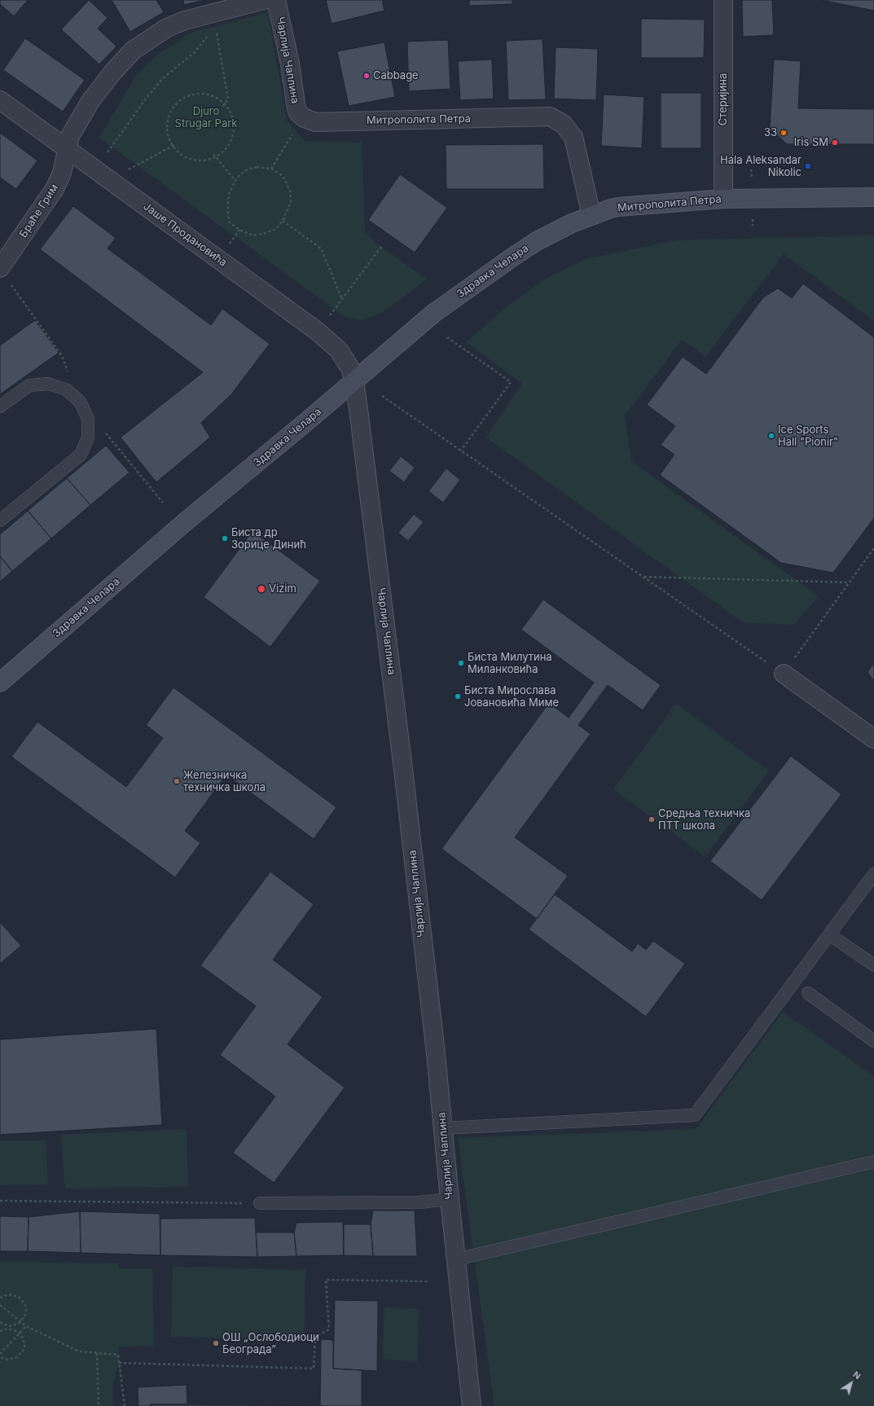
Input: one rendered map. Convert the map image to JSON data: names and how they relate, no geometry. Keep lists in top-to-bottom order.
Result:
{
  "streets": {
    "main road": ["Митрополита Петра", "Здравка Челара"],
    "street": [
      "Чарлија Чаплина",
      "Стеријина",
      "Браће Грим",
      "Јаше Продановића"
    ]
  },
  "crossings": [
    ["Чарлија Чаплина", "Митрополита Петра"],
    ["Чарлија Чаплина", "Јаше Продановића"],
    ["Чарлија Чаплина", "Здравка Челара"],
    ["Стеријина", "Митрополита Петра"],
    ["Митрополита Петра", "Здравка Челара"],
    ["Браће Грим", "Јаше Продановића"],
    ["Јаше Продановића", "Здравка Челара"]
  ],
  "parks": ["Djuro Strugar Park"],
  "places": [
    "Cabbage",
    "33",
    "Iris SM",
    "Hala Aleksandar Nikolic",
    "Ice Sports Hall \"Pionir\"",
    "Биста др Зорице Динић",
    "Vizim",
    "Биста Милутина Миланковића",
    "Биста Мирослава Јовановића Миме",
    "Железничка техничка школа",
    "Средња техничка ПТТ школа",
    "ОШ „Ослободиоци Београда”"
  ],
  "north": "top right"
}
